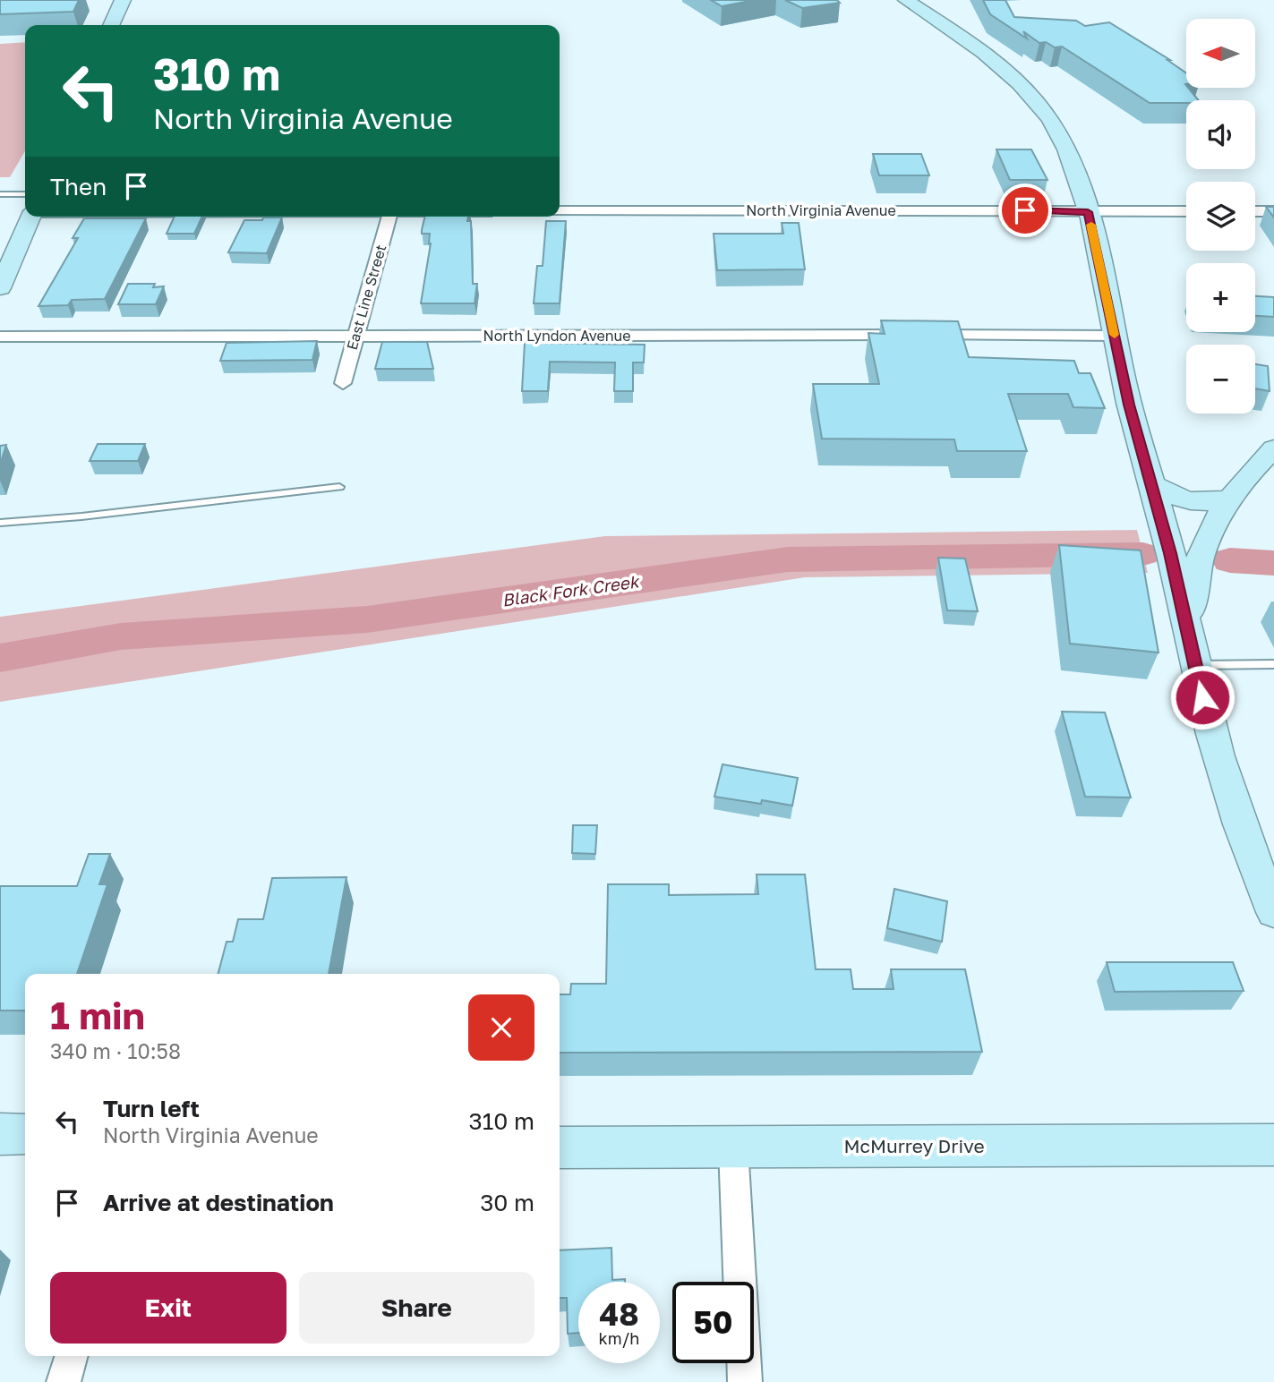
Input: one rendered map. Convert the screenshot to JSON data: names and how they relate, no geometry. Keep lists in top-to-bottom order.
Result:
{
  "streets": {
    "main road": ["McMurrey Drive"],
    "street": ["North Virginia Avenue", "East Line Street", "North Lyndon Avenue"]
  },
  "crossings": [
    ["East Line Street", "North Lyndon Avenue"]
  ],
  "water": ["Black Fork Creek"],
  "north": "left",
  "page": {
    "map_buttons": ["+", "−"],
    "turn": ["310 m", "North Virginia Avenue"],
    "then": "Then",
    "heading": ["1 min", "340 m · 10:58"],
    "list": [
      {
        "name": "Turn left",
        "note": "North Virginia Avenue",
        "value": "310 m"
      },
      {
        "name": "Arrive at destination",
        "value": "30 m"
      }
    ],
    "buttons": ["Exit", "Share"],
    "speed": "48 km/h",
    "limit": "50"
  }
}
